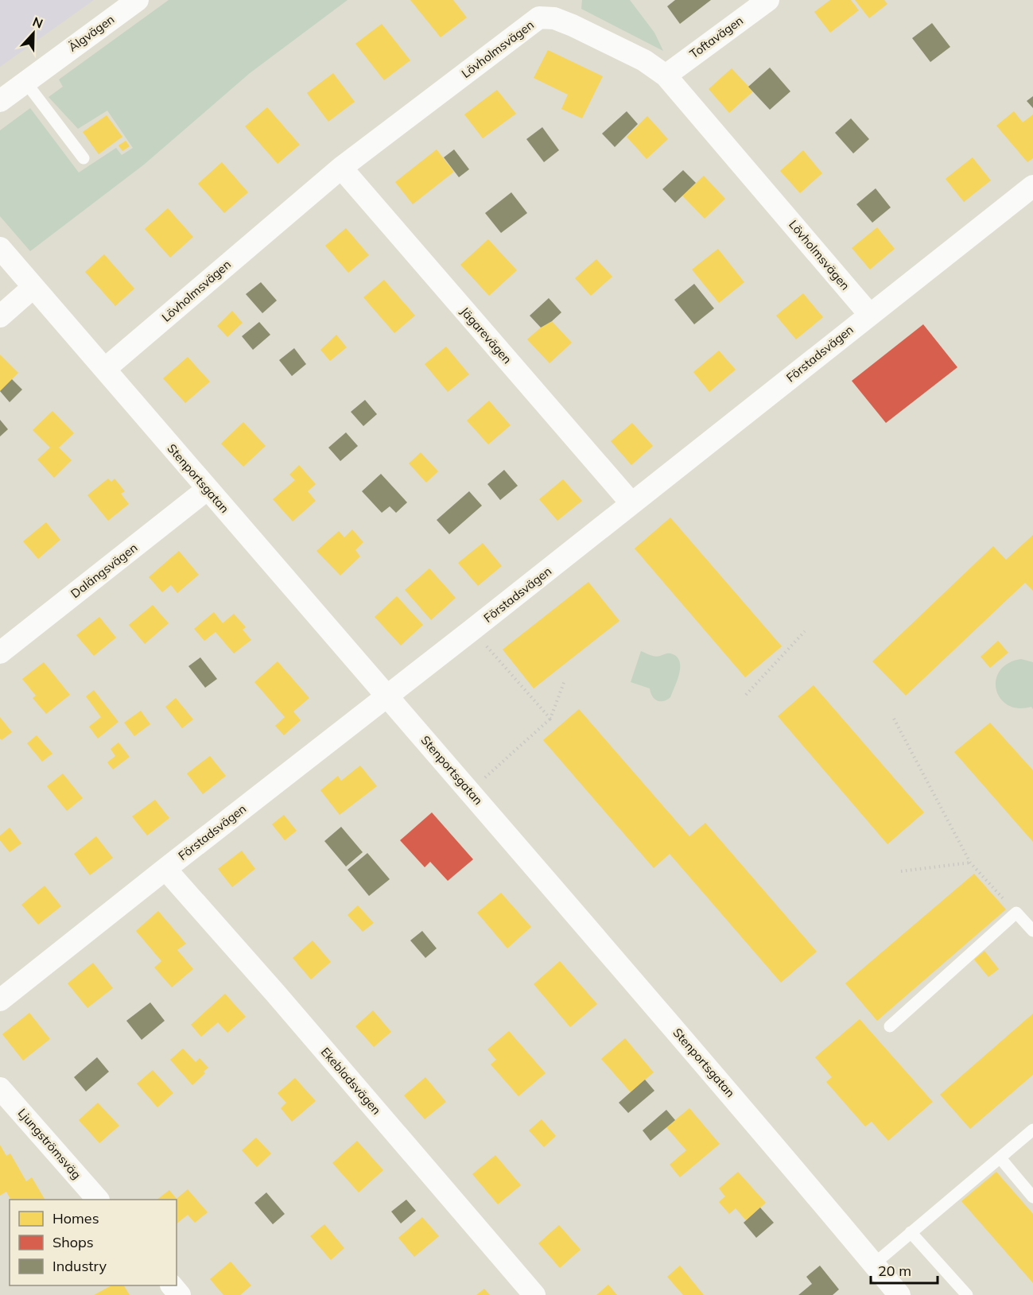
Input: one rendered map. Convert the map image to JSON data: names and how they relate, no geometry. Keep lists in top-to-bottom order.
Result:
{
  "streets": {
    "street": [
      "Älgvägen",
      "Toftavägen",
      "Lövholmsvägen",
      "Jägarevägen",
      "Förstadsvägen",
      "Stenportsgatan",
      "Dalängsvägen",
      "Ekebladsvägen",
      "Ljungströmsväg"
    ]
  },
  "crossings": [
    ["Toftavägen", "Lövholmsvägen"],
    ["Lövholmsvägen", "Jägarevägen"],
    ["Lövholmsvägen", "Förstadsvägen"],
    ["Lövholmsvägen", "Stenportsgatan"],
    ["Jägarevägen", "Förstadsvägen"],
    ["Förstadsvägen", "Stenportsgatan"],
    ["Förstadsvägen", "Ekebladsvägen"],
    ["Stenportsgatan", "Dalängsvägen"]
  ],
  "legend": ["Homes", "Shops", "Industry"],
  "scale_bar": "20 m",
  "north": "top"
}
